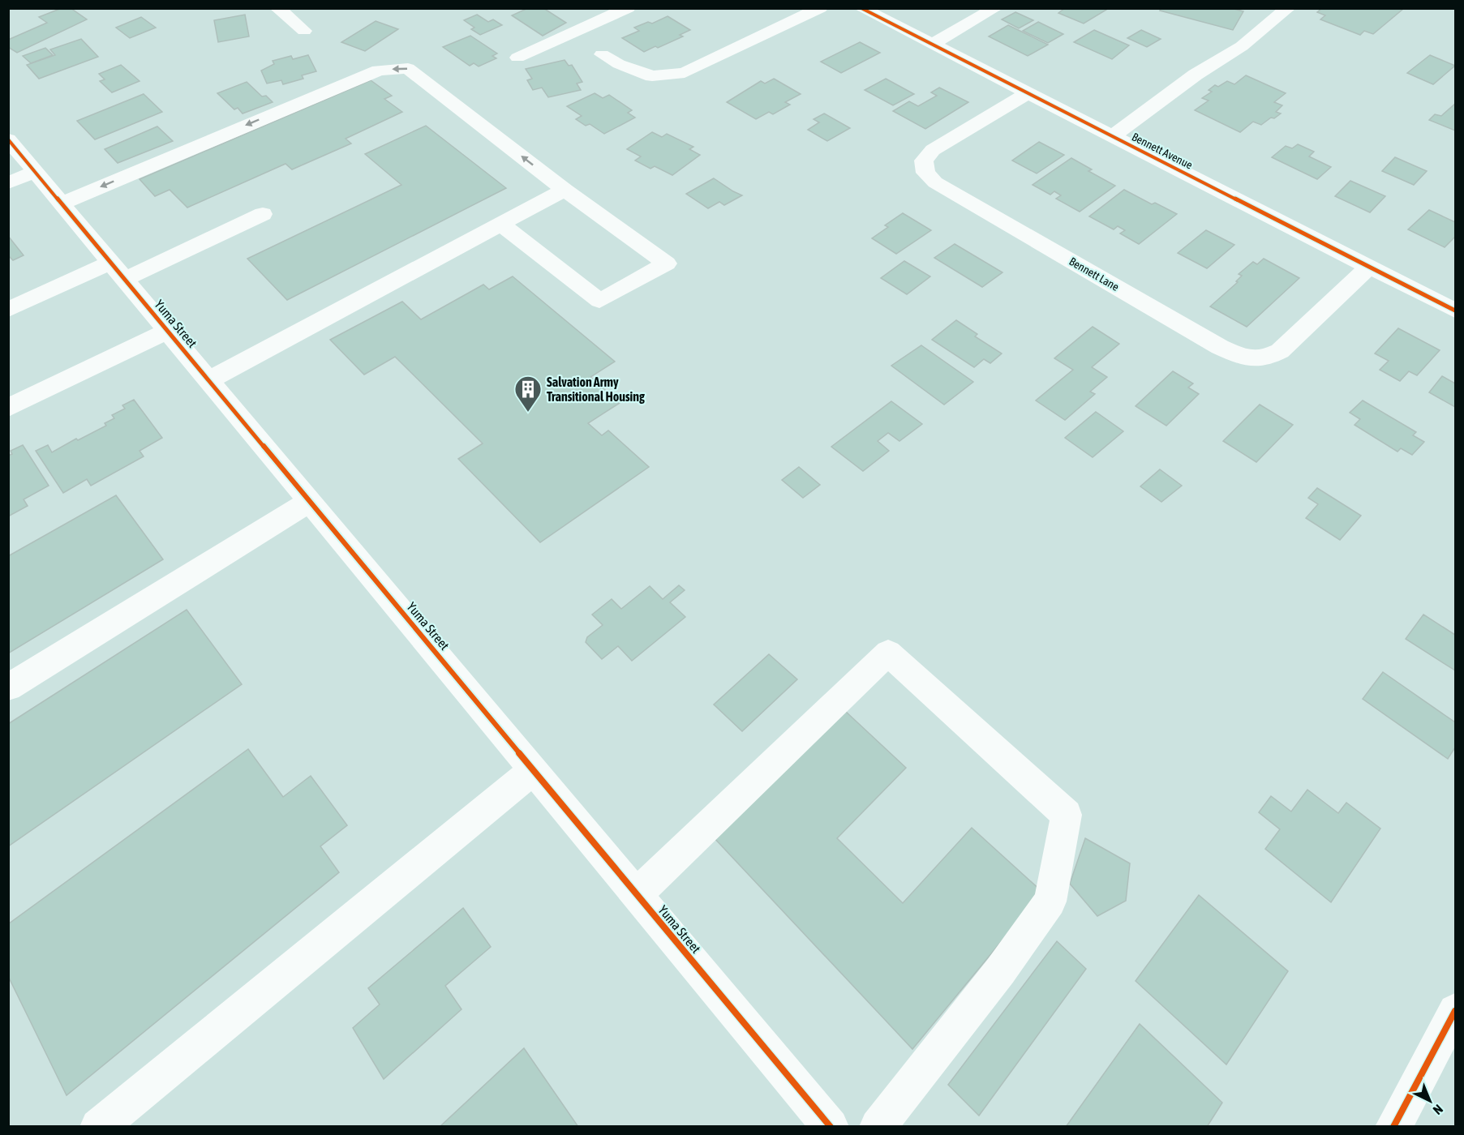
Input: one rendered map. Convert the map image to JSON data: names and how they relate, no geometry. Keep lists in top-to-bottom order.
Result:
{
  "streets": {
    "street": ["Bennett Avenue", "Bennett Lane", "Yuma Street"]
  },
  "crossings": [
    ["Bennett Avenue", "Bennett Lane"]
  ],
  "places": {
    "building": ["Salvation Army Transitional Housing"]
  },
  "north": "bottom right"
}
